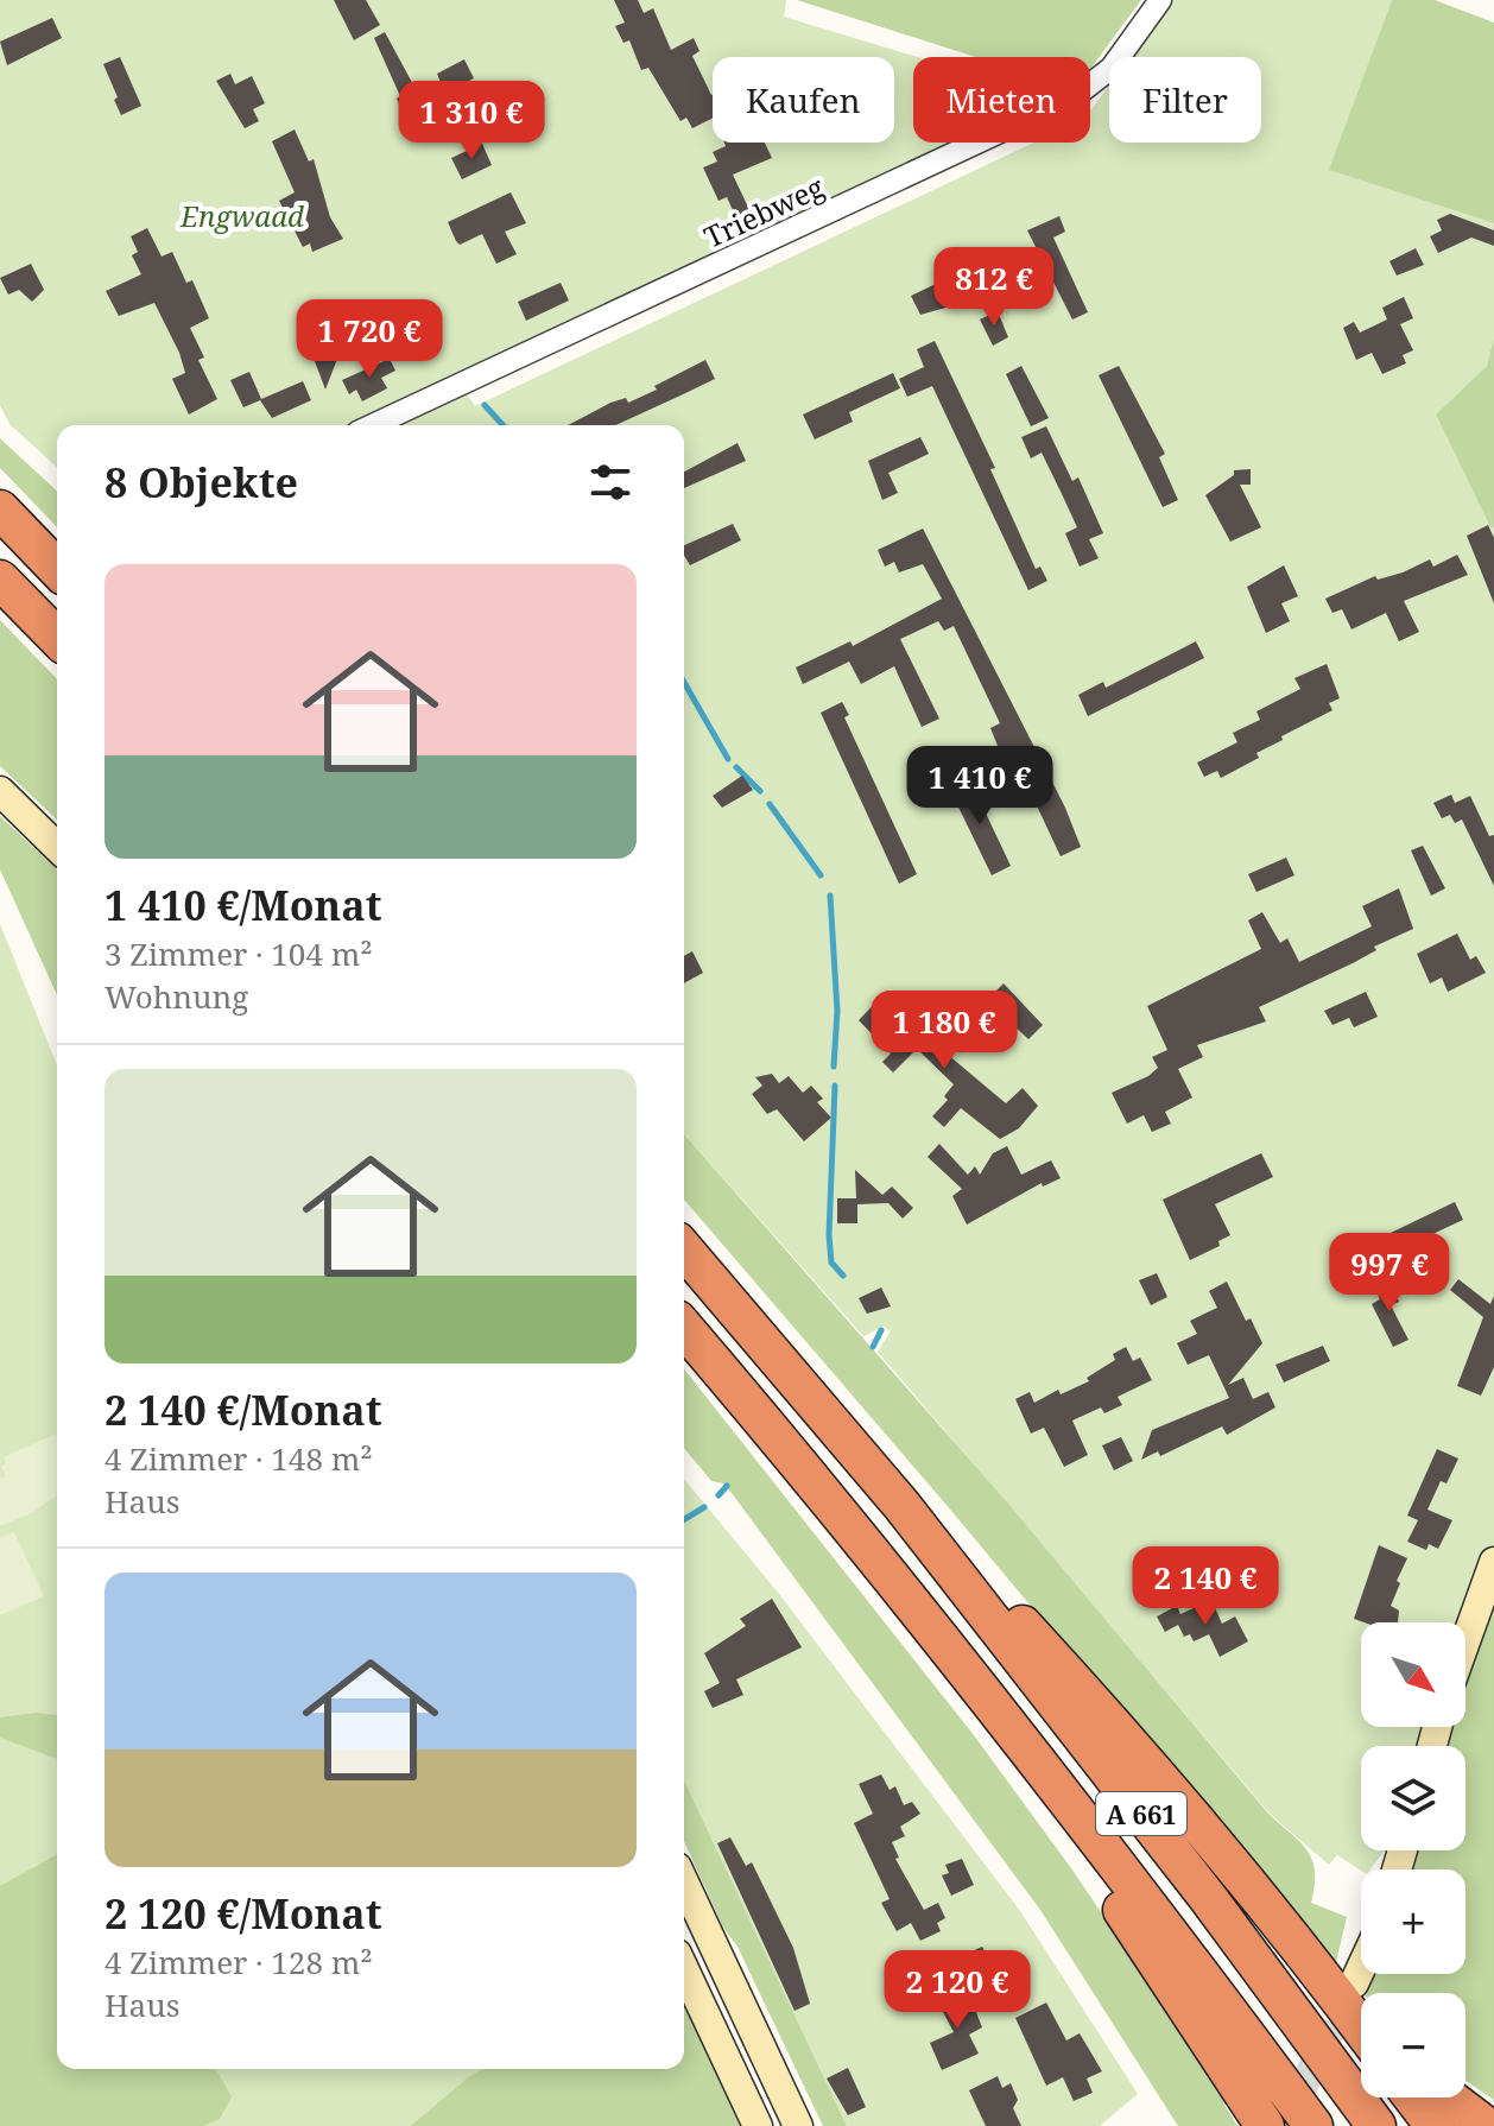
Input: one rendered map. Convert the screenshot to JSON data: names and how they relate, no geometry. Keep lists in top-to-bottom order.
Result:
{
  "streets": {
    "highway": ["A 661"],
    "street": ["Triebweg"]
  },
  "parks": ["Engwaad"],
  "north": "bottom right",
  "page": {
    "chip": ["Kaufen", "Mieten", "Filter"],
    "price": [
      "1 310 €",
      "812 €",
      "1 720 €",
      "1 410 €",
      "1 180 €",
      "997 €",
      "2 140 €",
      "2 120 €"
    ],
    "heading": "8 Objekte",
    "list": [
      {
        "name": "1 410 €/Monat",
        "note": "3 Zimmer · 104 m² · Wohnung"
      },
      {
        "name": "2 140 €/Monat",
        "note": "4 Zimmer · 148 m² · Haus"
      },
      {
        "name": "2 120 €/Monat",
        "note": "4 Zimmer · 128 m² · Haus"
      }
    ],
    "map_buttons": ["+", "−"]
  }
}
